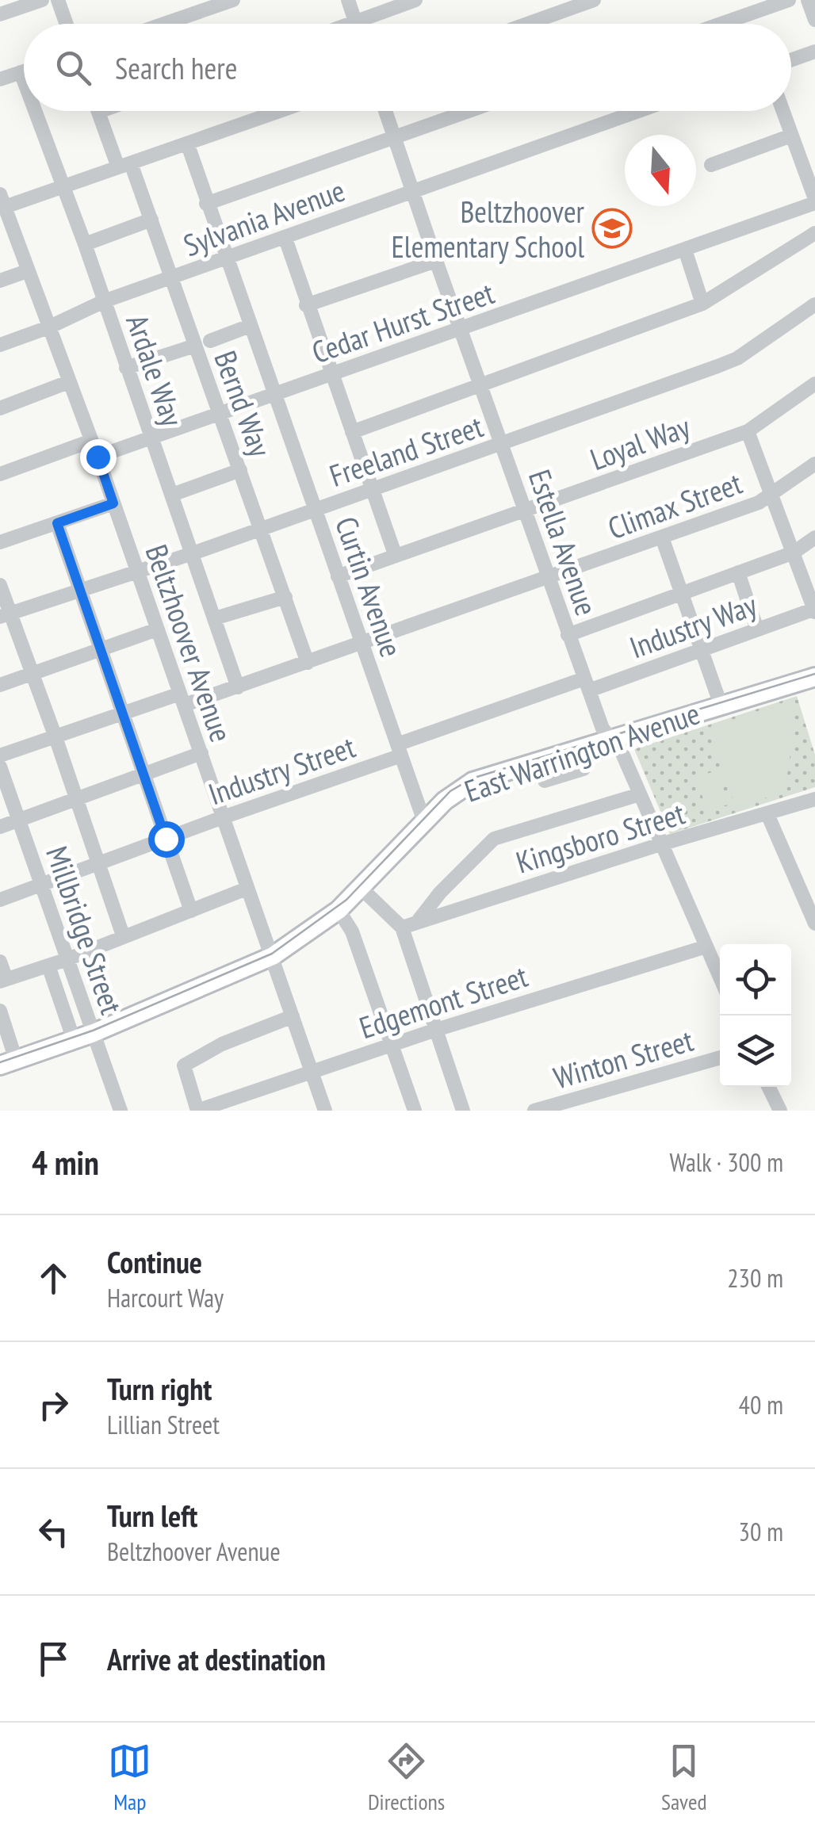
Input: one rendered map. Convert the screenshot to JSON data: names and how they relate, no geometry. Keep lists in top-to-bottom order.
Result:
{
  "streets": {
    "main road": ["East Warrington Avenue"],
    "street": [
      "Sylvania Avenue",
      "Cedar Hurst Street",
      "Ardale Way",
      "Bernd Way",
      "Loyal Way",
      "Freeland Street",
      "Climax Street",
      "Estella Avenue",
      "Curtin Avenue",
      "Industry Way",
      "Beltzhoover Avenue",
      "Industry Street",
      "Kingsboro Street",
      "Millbridge Street",
      "Edgemont Street",
      "Winton Street"
    ]
  },
  "crossings": [
    ["Sylvania Avenue", "Ardale Way"],
    ["Sylvania Avenue", "Bernd Way"],
    ["Sylvania Avenue", "Estella Avenue"],
    ["Sylvania Avenue", "Curtin Avenue"],
    ["Sylvania Avenue", "Beltzhoover Avenue"],
    ["Cedar Hurst Street", "Ardale Way"],
    ["Cedar Hurst Street", "Bernd Way"],
    ["Cedar Hurst Street", "Estella Avenue"],
    ["Cedar Hurst Street", "Curtin Avenue"],
    ["Cedar Hurst Street", "Beltzhoover Avenue"],
    ["Ardale Way", "Freeland Street"],
    ["Ardale Way", "Climax Street"],
    ["Bernd Way", "Freeland Street"],
    ["Bernd Way", "Climax Street"],
    ["Loyal Way", "Estella Avenue"],
    ["Loyal Way", "Curtin Avenue"],
    ["Freeland Street", "Estella Avenue"],
    ["Freeland Street", "Curtin Avenue"],
    ["Freeland Street", "Beltzhoover Avenue"],
    ["Climax Street", "Estella Avenue"],
    ["Climax Street", "Curtin Avenue"],
    ["Climax Street", "Beltzhoover Avenue"],
    ["Estella Avenue", "Industry Way"],
    ["Estella Avenue", "East Warrington Avenue"],
    ["Estella Avenue", "Industry Street"],
    ["Estella Avenue", "Kingsboro Street"],
    ["Estella Avenue", "Edgemont Street"],
    ["Curtin Avenue", "East Warrington Avenue"],
    ["Curtin Avenue", "Industry Street"],
    ["Industry Way", "Industry Street"],
    ["Beltzhoover Avenue", "East Warrington Avenue"],
    ["Beltzhoover Avenue", "Industry Street"],
    ["Beltzhoover Avenue", "Edgemont Street"],
    ["East Warrington Avenue", "Millbridge Street"],
    ["Industry Street", "Millbridge Street"]
  ],
  "places": {
    "school or university": ["Beltzhoover Elementary School"]
  },
  "north": "bottom",
  "page": {
    "search": "Search here",
    "heading": ["4 min", "Walk · 300 m"],
    "list": [
      ["Continue", "Harcourt Way", "230 m"],
      ["Turn right", "Lillian Street", "40 m"],
      ["Turn left", "Beltzhoover Avenue", "30 m"],
      "Arrive at destination"
    ],
    "nav": ["Map", "Directions", "Saved"]
  }
}
